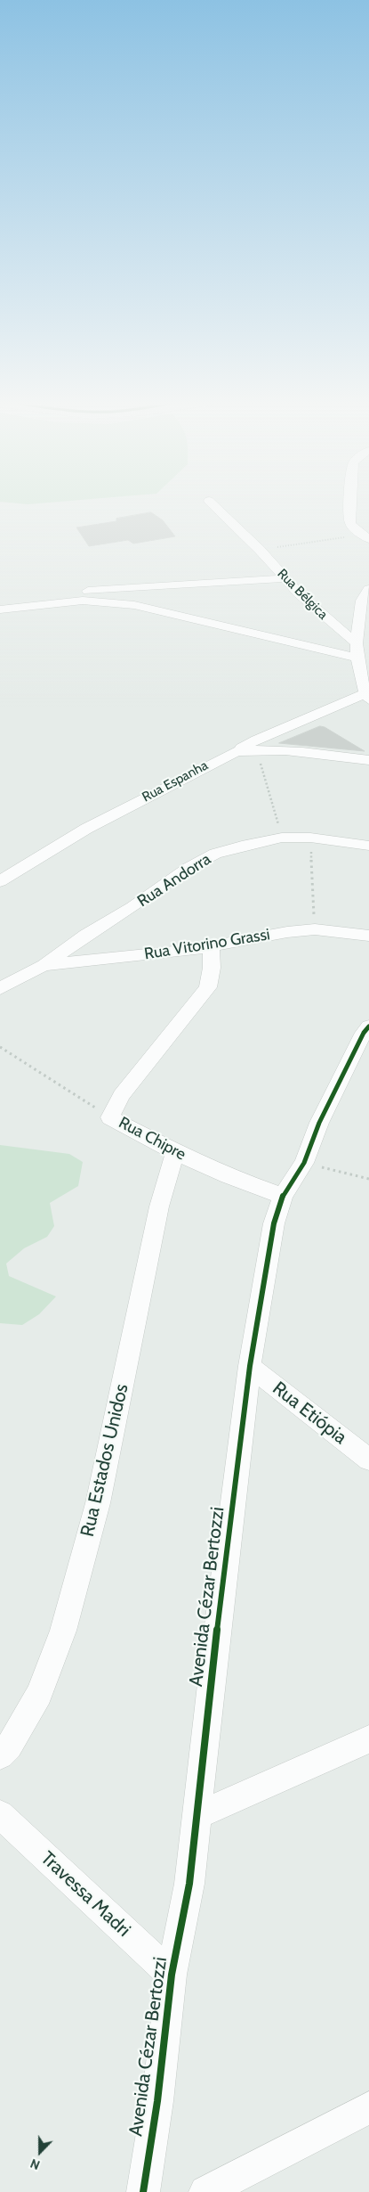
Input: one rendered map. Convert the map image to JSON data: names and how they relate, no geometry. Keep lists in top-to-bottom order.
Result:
{
  "streets": {
    "street": [
      "Rua Bélgica",
      "Rua Espanha",
      "Rua Andorra",
      "Rua Vitorino Grassi",
      "Rua Chipre",
      "Rua Etiópia",
      "Rua Estados Unidos",
      "Avenida Cézar Bertozzi",
      "Travessa Madri"
    ]
  },
  "crossings": [
    ["Rua Andorra", "Rua Vitorino Grassi"],
    ["Rua Vitorino Grassi", "Rua Chipre"],
    ["Rua Chipre", "Rua Estados Unidos"],
    ["Rua Chipre", "Avenida Cézar Bertozzi"],
    ["Rua Etiópia", "Avenida Cézar Bertozzi"],
    ["Avenida Cézar Bertozzi", "Travessa Madri"]
  ],
  "north": "bottom"
}
